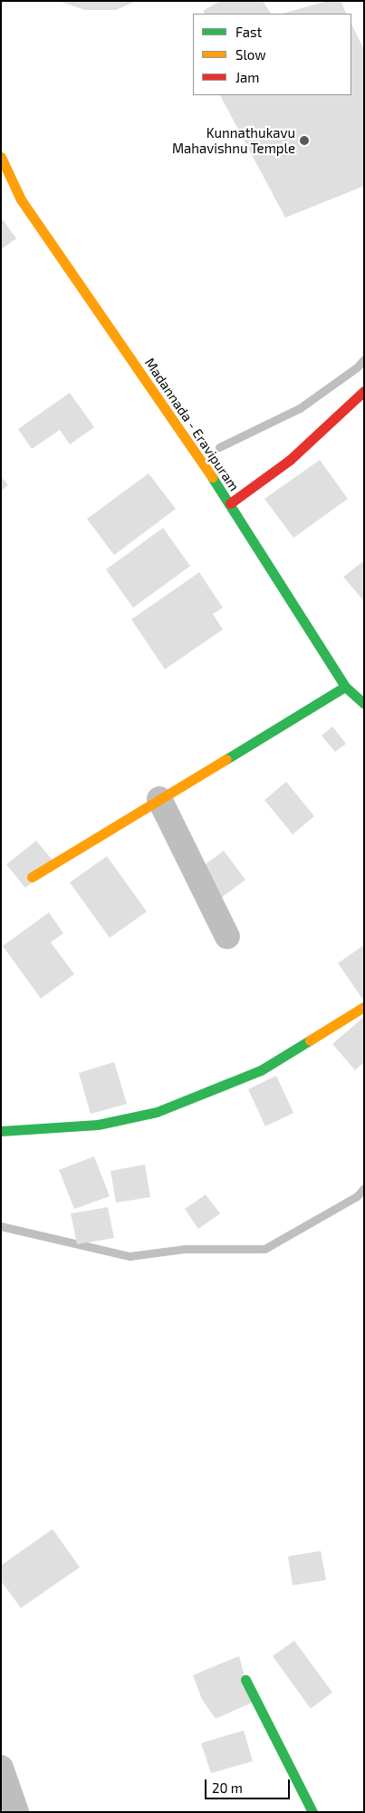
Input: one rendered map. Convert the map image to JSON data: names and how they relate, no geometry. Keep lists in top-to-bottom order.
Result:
{
  "streets": {
    "street": ["Madannada - Eravipuram"]
  },
  "places": ["Kunnathukavu Mahavishnu Temple"],
  "legend": ["Fast", "Slow", "Jam"],
  "scale_bar": "20 m"
}
